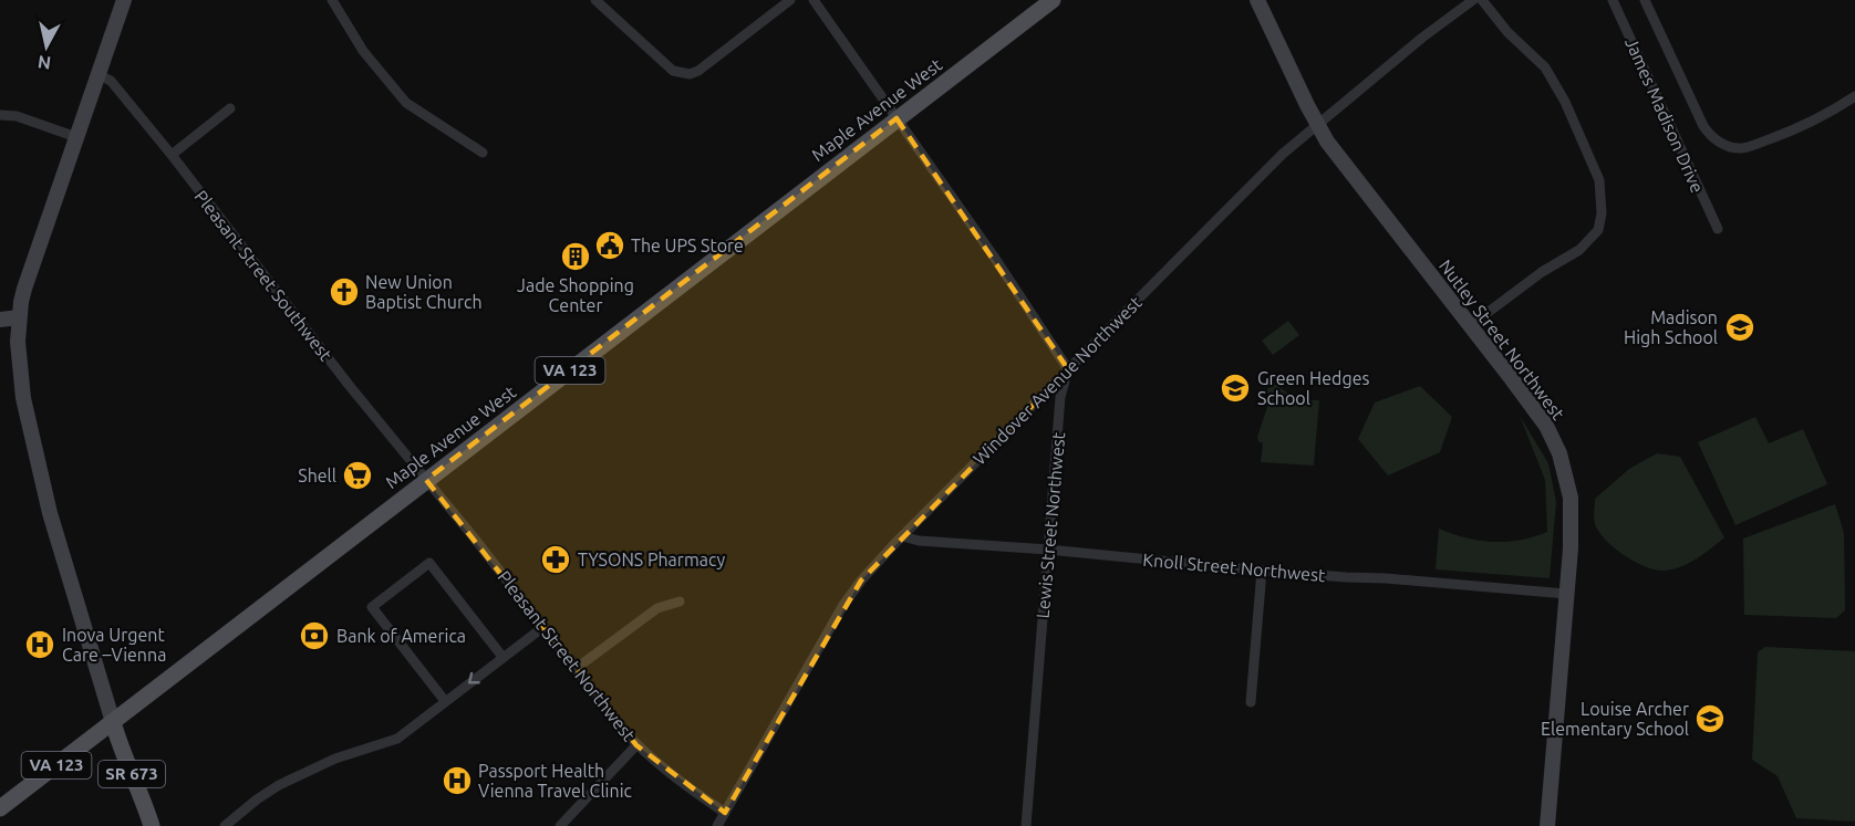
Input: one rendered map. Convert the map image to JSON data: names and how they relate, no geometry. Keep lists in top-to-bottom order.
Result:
{
  "streets": {
    "main road": ["Maple Avenue West", "VA 123", "SR 673"],
    "street": [
      "James Madison Drive",
      "Pleasant Street Southwest",
      "Nutley Street Northwest",
      "Windover Avenue Northwest",
      "Lewis Street Northwest",
      "Knoll Street Northwest",
      "Pleasant Street Northwest"
    ]
  },
  "crossings": [
    ["Maple Avenue West", "Pleasant Street Southwest"],
    ["Maple Avenue West", "Pleasant Street Northwest"],
    ["Maple Avenue West", "SR 673"],
    ["Pleasant Street Southwest", "Pleasant Street Northwest"],
    ["Nutley Street Northwest", "Windover Avenue Northwest"],
    ["Nutley Street Northwest", "Knoll Street Northwest"],
    ["Windover Avenue Northwest", "Lewis Street Northwest"],
    ["Windover Avenue Northwest", "Knoll Street Northwest"],
    ["Windover Avenue Northwest", "Pleasant Street Northwest"],
    ["Lewis Street Northwest", "Knoll Street Northwest"]
  ],
  "places": {
    "public building": ["The UPS Store"],
    "building": ["Jade Shopping Center"],
    "church": ["New Union Baptist Church"],
    "school or university": ["Madison High School", "Green Hedges School", "Louise Archer Elementary School"],
    "supermarket": ["Shell"],
    "pharmacy": ["TYSONS Pharmacy"],
    "bank": ["Bank of America"],
    "hospital": ["Inova Urgent Care –Vienna", "Passport Health Vienna Travel Clinic"]
  },
  "north": "bottom"
}
